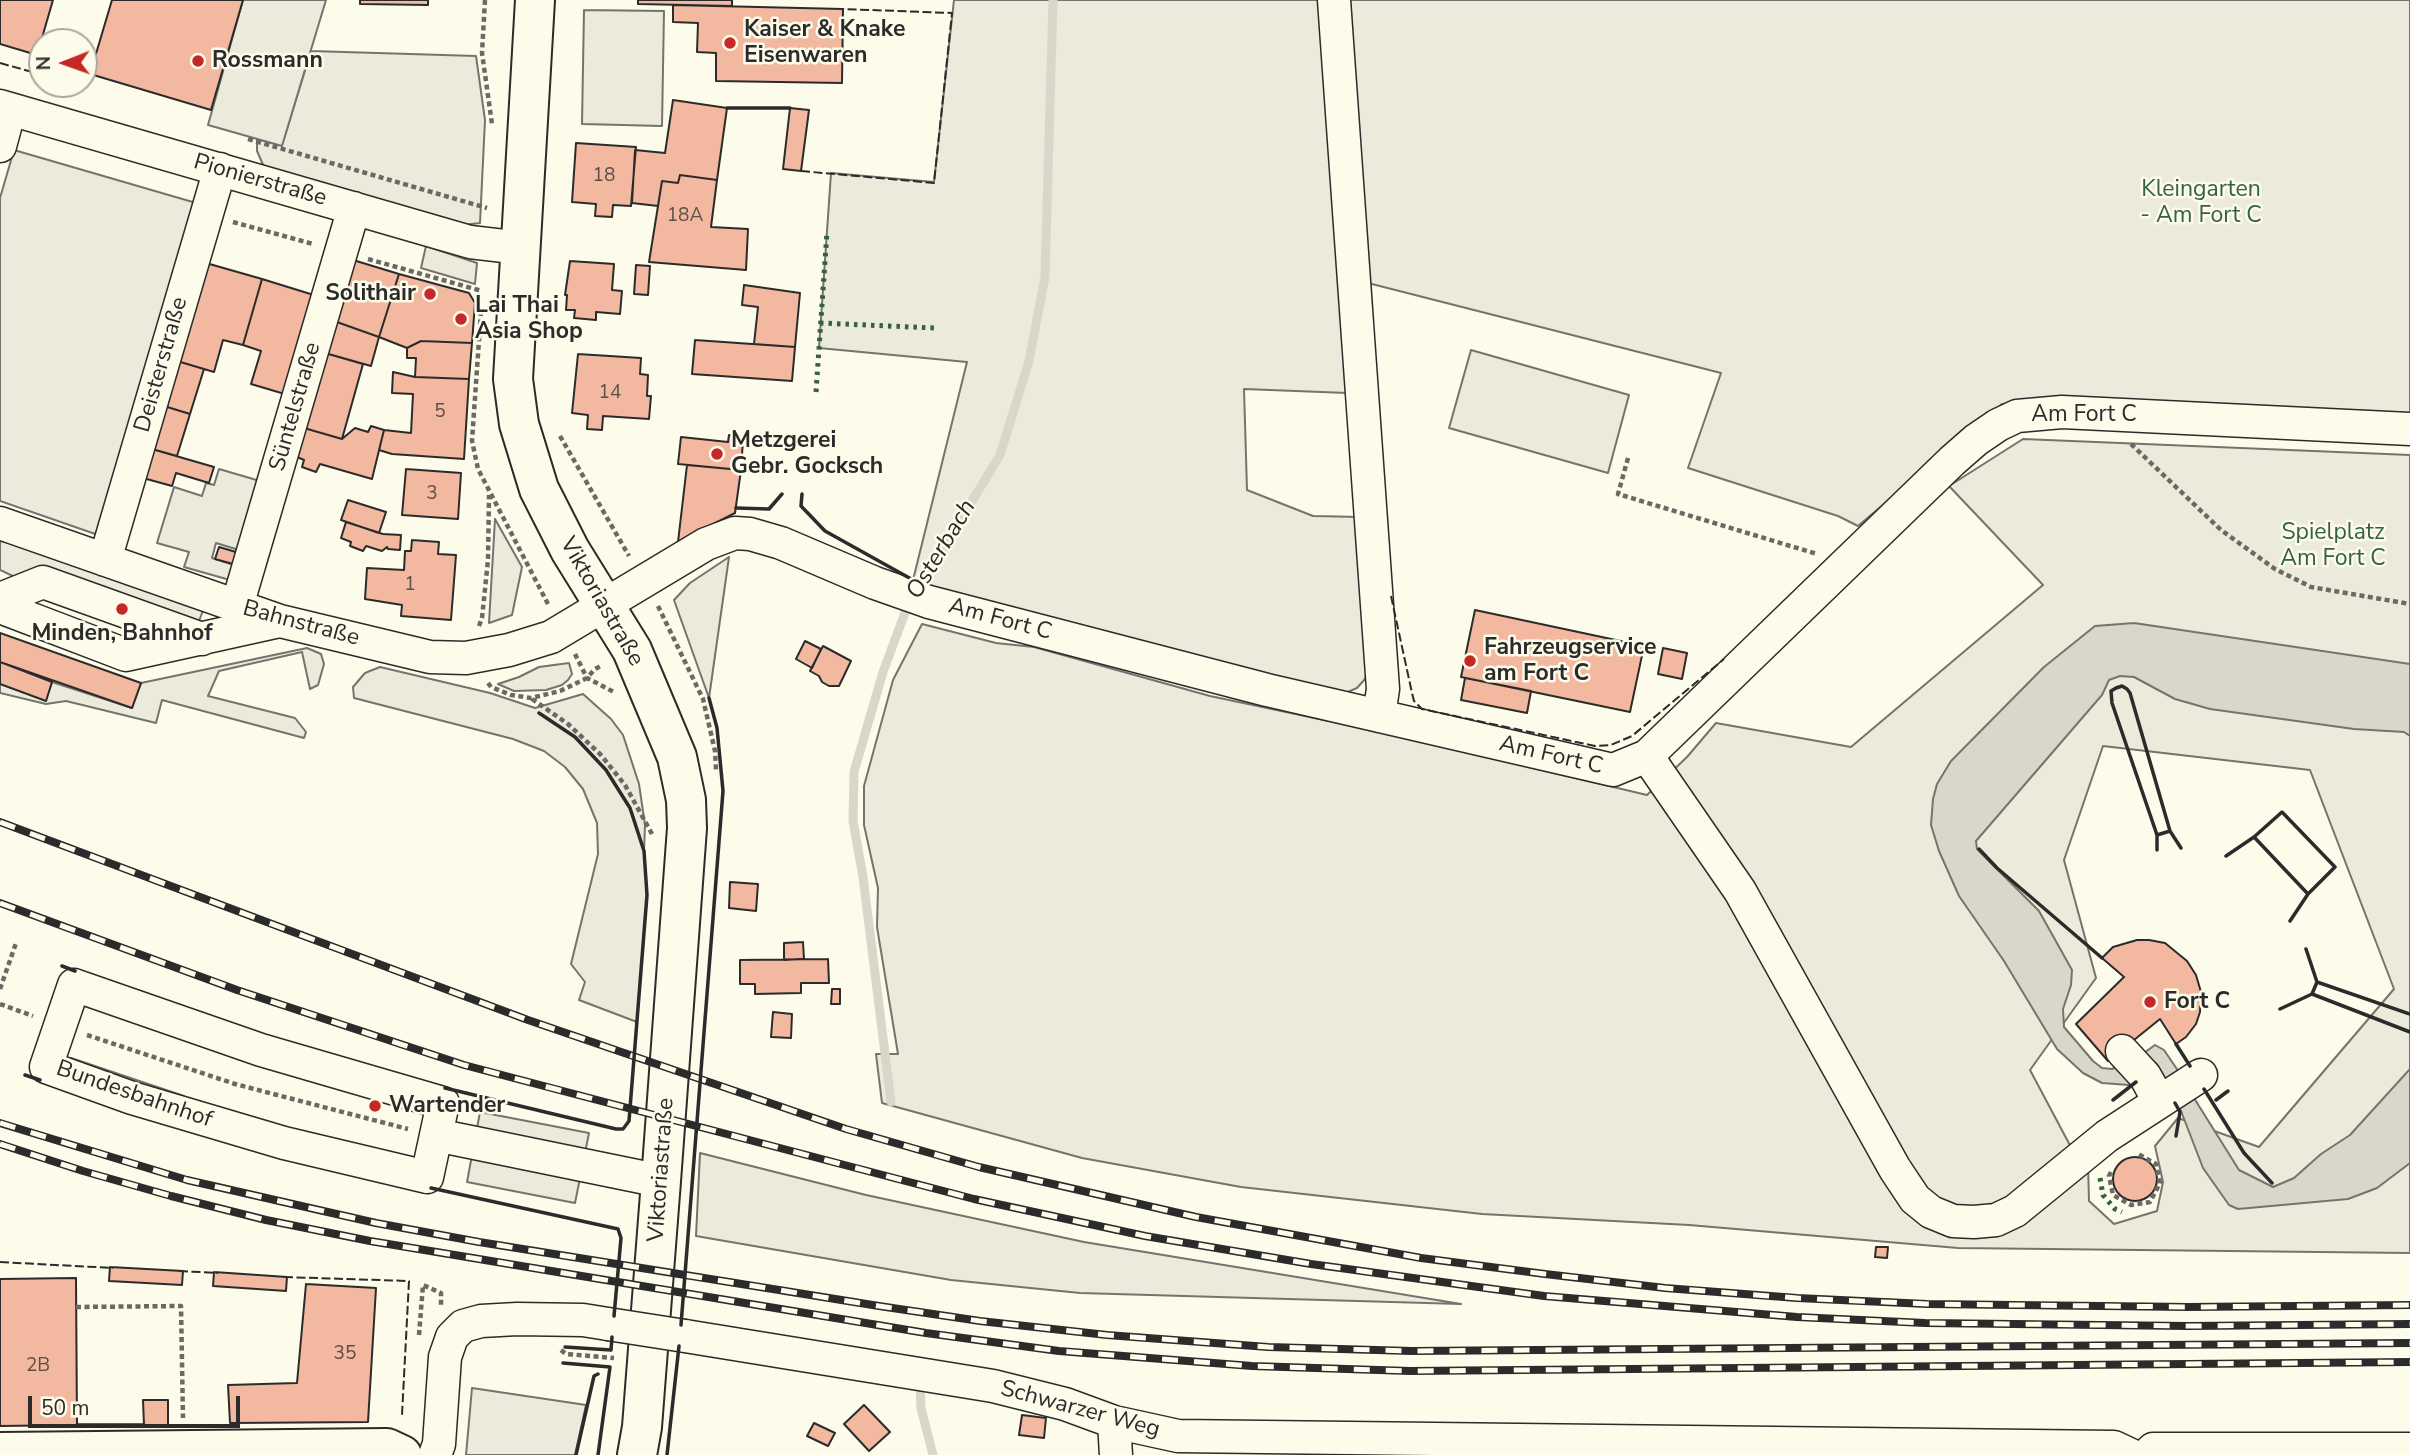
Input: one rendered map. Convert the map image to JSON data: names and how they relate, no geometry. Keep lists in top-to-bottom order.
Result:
{
  "streets": {
    "main road": ["Viktoriastraße"],
    "street": [
      "Pionierstraße",
      "Deisterstraße",
      "Süntelstraße",
      "Am Fort C",
      "Bahnstraße",
      "Bundesbahnhof",
      "Schwarzer Weg"
    ]
  },
  "crossings": [
    ["Pionierstraße", "Deisterstraße"],
    ["Pionierstraße", "Süntelstraße"],
    ["Pionierstraße", "Viktoriastraße"],
    ["Deisterstraße", "Bahnstraße"],
    ["Süntelstraße", "Bahnstraße"],
    ["Am Fort C", "Viktoriastraße"],
    ["Am Fort C", "Bahnstraße"],
    ["Viktoriastraße", "Bahnstraße"]
  ],
  "water": ["Osterbach"],
  "parks": ["Kleingarten - Am Fort C", "Spielplatz Am Fort C"],
  "places": [
    "Kaiser & Knake Eisenwaren",
    "Rossmann",
    "Solithair",
    "Lai Thai Asia Shop",
    "Metzgerei Gebr. Gocksch",
    "Minden, Bahnhof",
    "Fahrzeugservice am Fort C",
    "Fort C",
    "Wartender"
  ],
  "house_numbers": [
    "18",
    "18A",
    "14",
    "5",
    "3",
    "1",
    "35",
    "2B"
  ],
  "scale_bar": "50 m",
  "north": "left"
}
